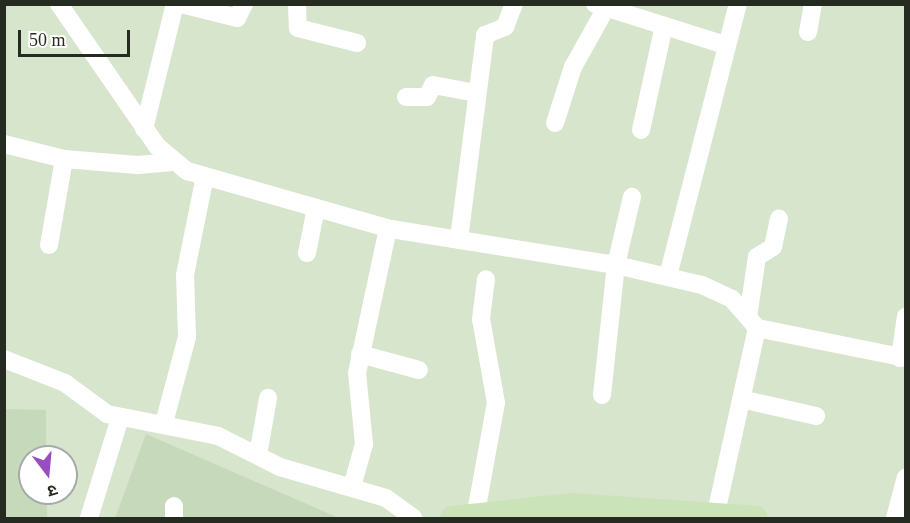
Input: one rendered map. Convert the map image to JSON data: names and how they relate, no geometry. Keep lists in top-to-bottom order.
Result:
{
  "scale_bar": "50 m",
  "north": "bottom"
}
